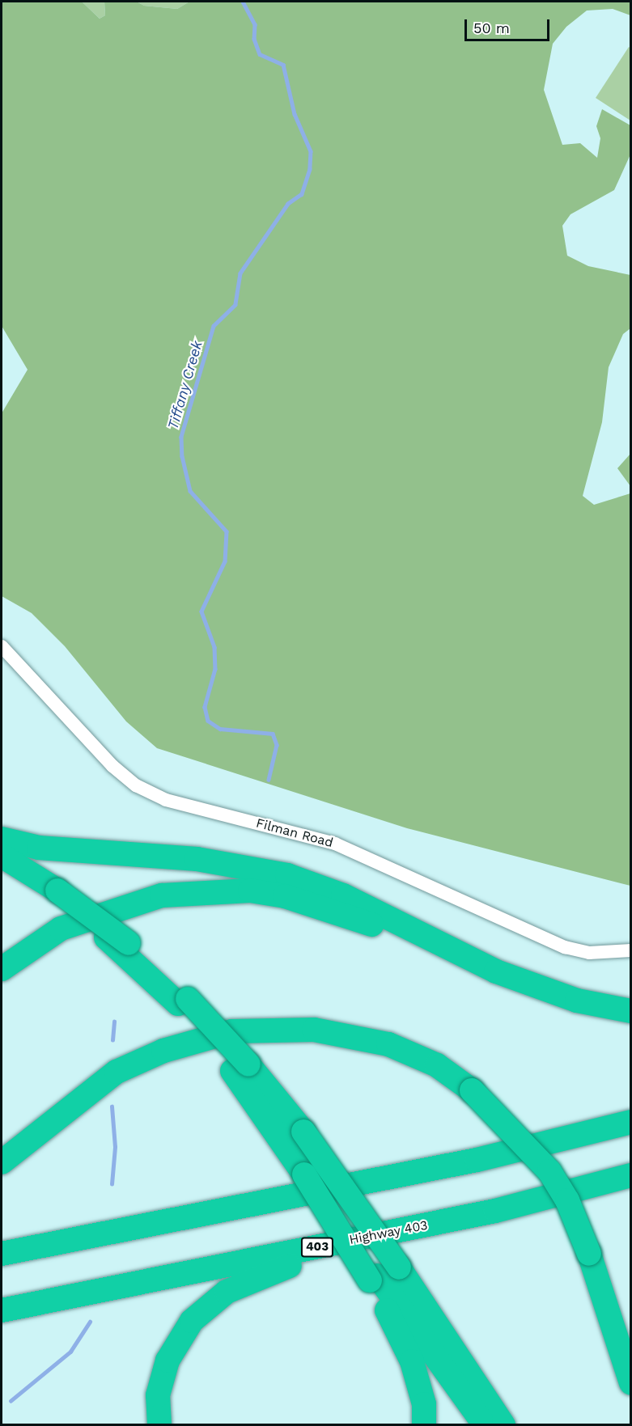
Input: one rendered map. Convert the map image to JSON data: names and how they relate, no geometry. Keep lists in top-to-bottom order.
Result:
{
  "streets": {
    "highway": ["Highway 403", "403"],
    "street": ["Filman Road"]
  },
  "water": ["Tiffany Creek"],
  "scale_bar": "50 m"
}
